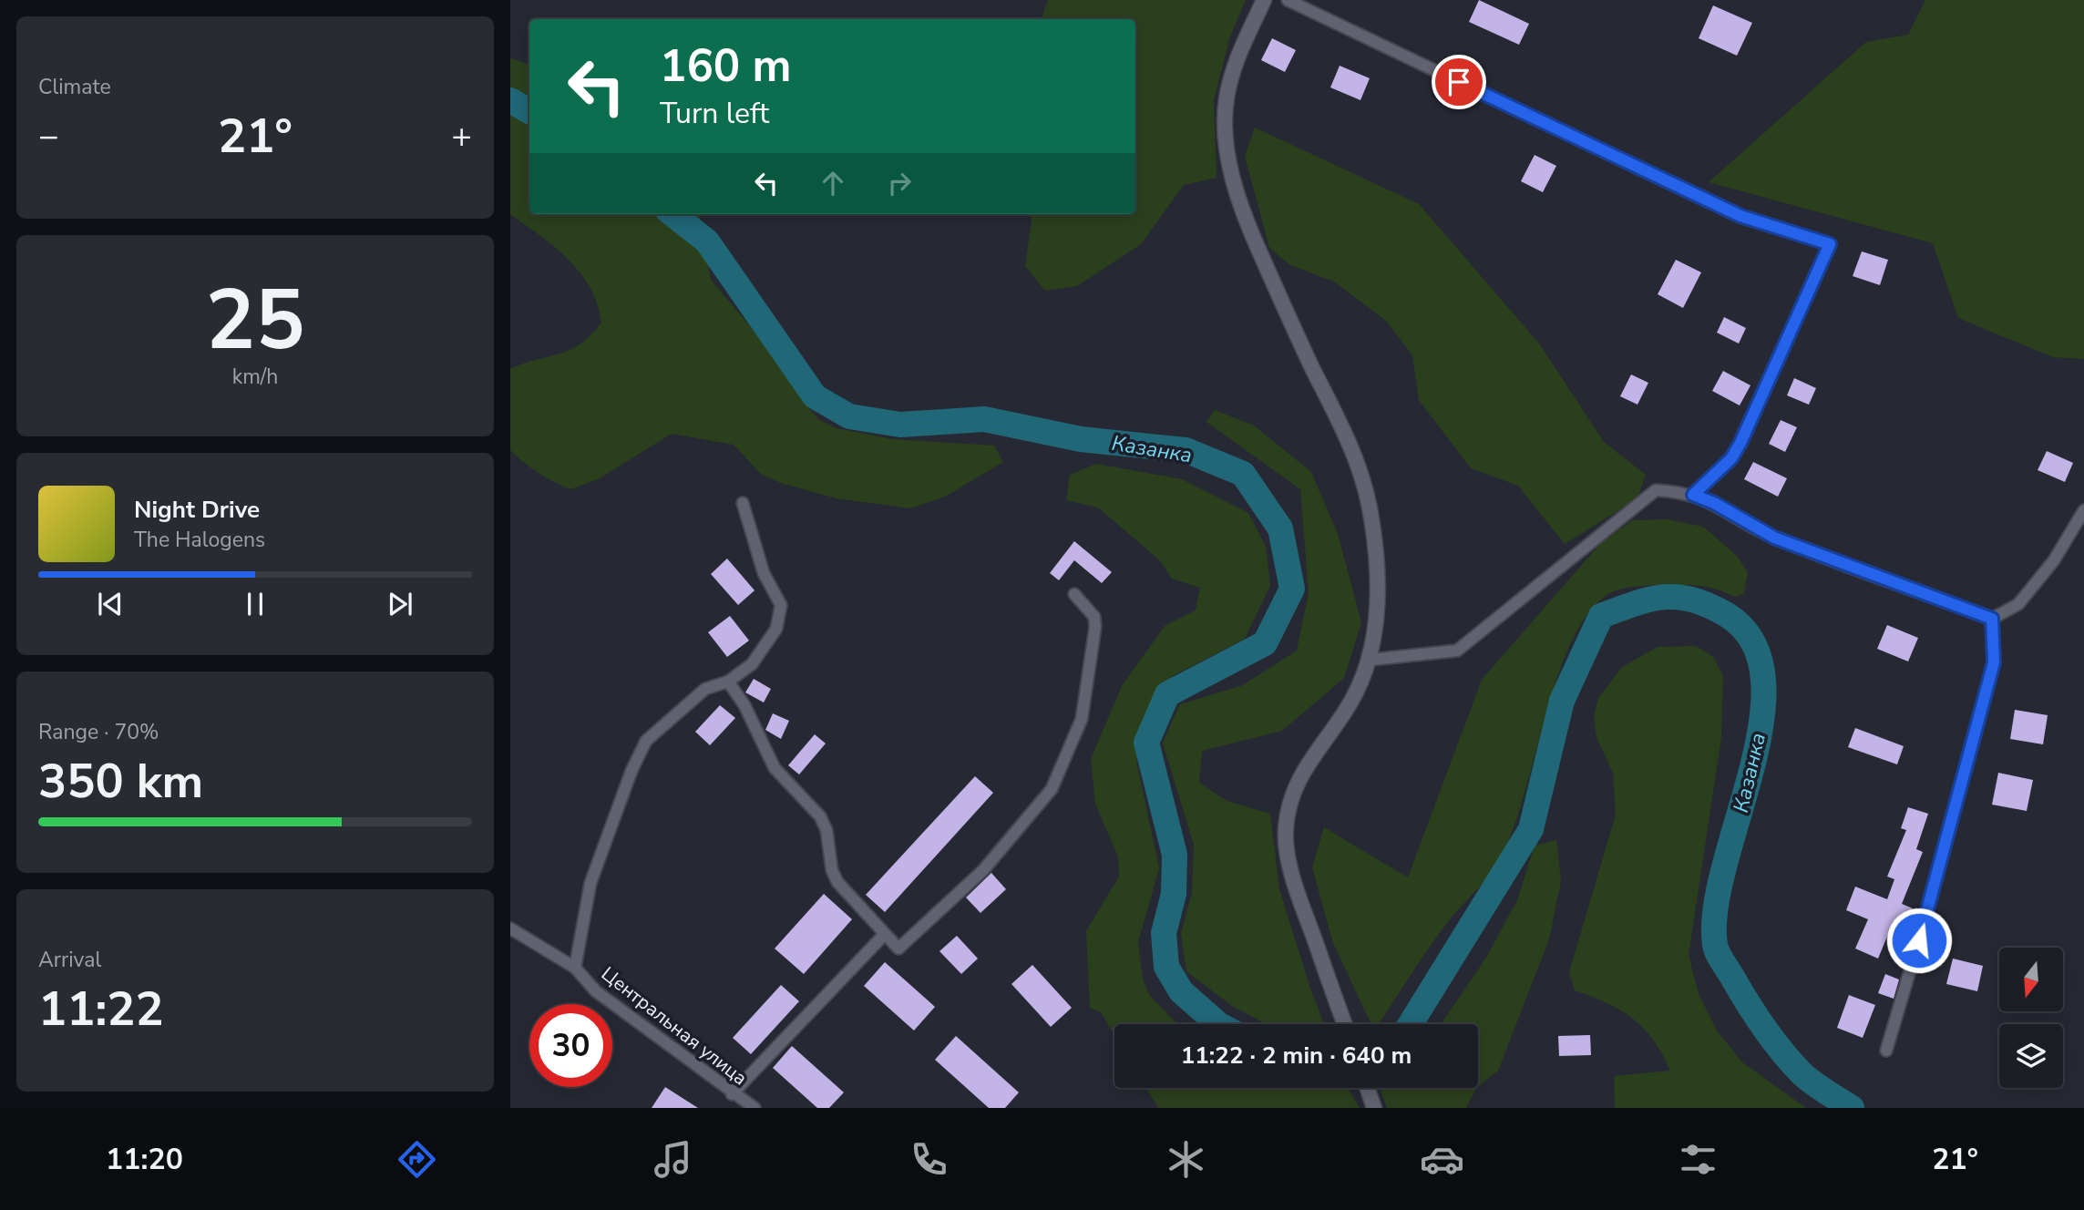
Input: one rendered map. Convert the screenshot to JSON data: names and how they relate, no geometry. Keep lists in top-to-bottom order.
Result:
{
  "streets": {
    "street": ["Центральная улица"]
  },
  "water": ["Казанка"],
  "north": "bottom",
  "page": {
    "tile": [
      "Climate",
      ["25", "km/h"],
      ["Range · 70%", "350 km"],
      ["Arrival", "11:22"]
    ],
    "turn": ["160 m", "Turn left"],
    "heat": ["−", "21°", "+"],
    "song": ["Night Drive", "The Halogens"],
    "limit": "30",
    "trip": "11:22 · 2 min · 640 m",
    "tabs": ["11:20", "21°"]
  }
}
